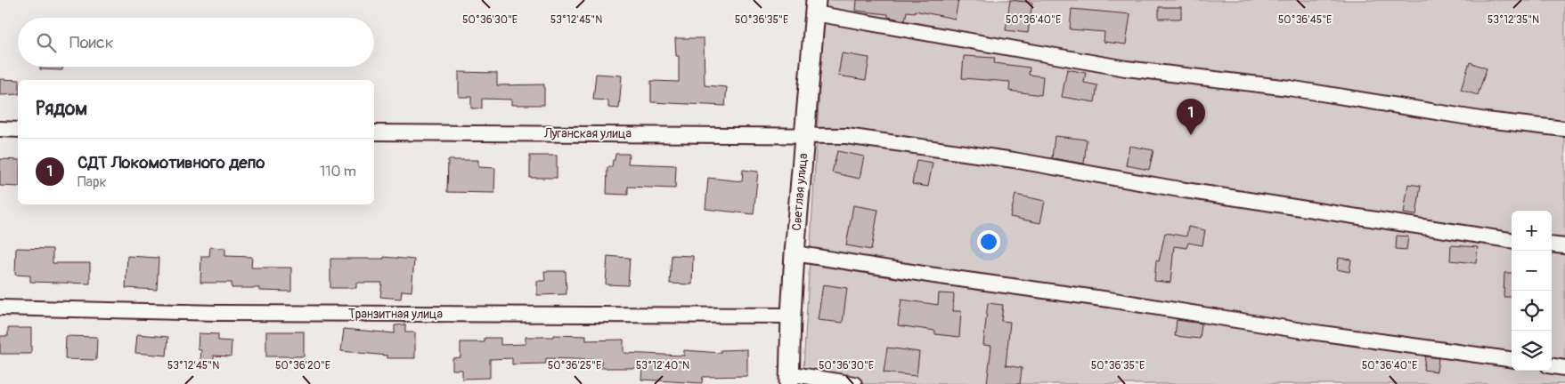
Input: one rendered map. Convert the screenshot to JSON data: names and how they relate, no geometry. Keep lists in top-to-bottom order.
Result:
{
  "streets": {
    "street": ["Луганская улица", "Светлая улица", "Транзитная улица"]
  },
  "crossings": [
    ["Луганская улица", "Светлая улица"],
    ["Светлая улица", "Транзитная улица"]
  ],
  "page": {
    "search": "Поиск",
    "heading": "Рядом",
    "pins": "1",
    "list": [
      {
        "mark": "1",
        "name": "СДТ Локомотивного депо",
        "note": "Парк",
        "value": "110 m"
      }
    ],
    "map_buttons": ["+", "−"]
  },
  "coordinates": [
    "53°12'45\"N",
    "53°12'35\"N",
    "50°36'45\"E",
    "50°36'30\"E",
    "50°36'35\"E",
    "50°36'40\"E",
    "50°36'20\"E",
    "50°36'25\"E",
    "53°12'40\"N"
  ]
}
